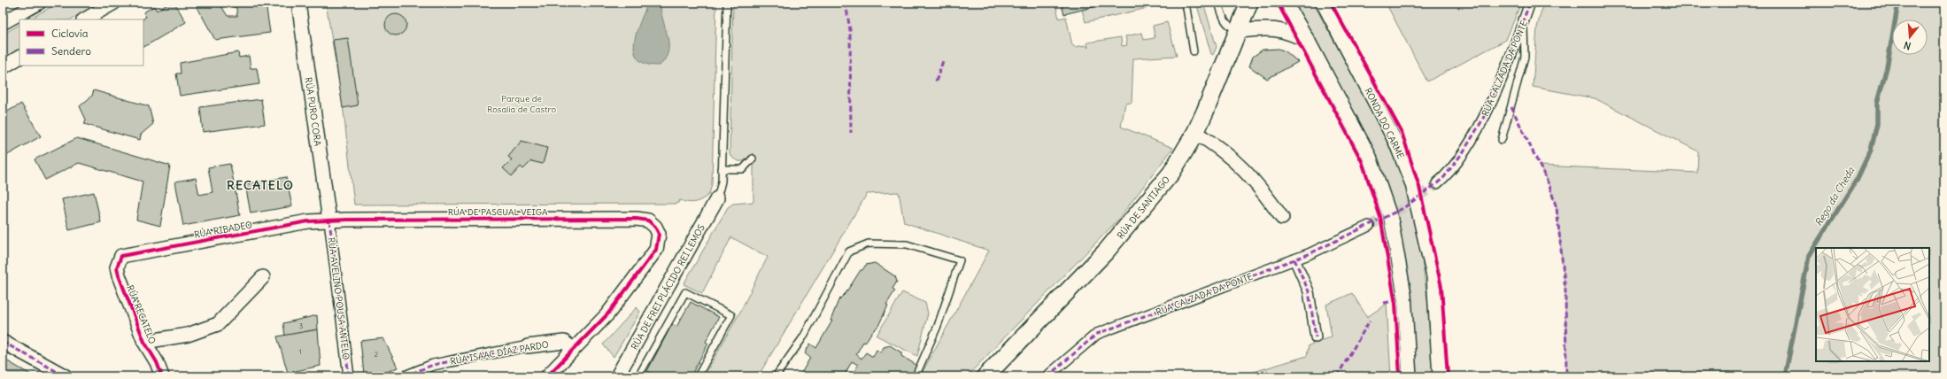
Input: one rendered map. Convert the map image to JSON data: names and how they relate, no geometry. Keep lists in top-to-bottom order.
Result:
{
  "streets": {
    "street": [
      "RÚA CALZADA DA PONTE",
      "RÚA PURO CORA",
      "RONDA DO CARME",
      "RÚA DE SANTIAGO",
      "RÚA DE PASCUAL VEIGA",
      "RÚA RIBADEO",
      "RÚA DE FREI PLÁCIDO REI LEMOS",
      "RÚA AVELINO POUSA ANTELO",
      "RÚA RECATELO",
      "RÚA ISAAC DÍAZ PARDO"
    ]
  },
  "crossings": [
    ["RÚA PURO CORA", "RÚA DE PASCUAL VEIGA"],
    ["RÚA PURO CORA", "RÚA RIBADEO"],
    ["RÚA PURO CORA", "RÚA AVELINO POUSA ANTELO"],
    ["RÚA DE PASCUAL VEIGA", "RÚA RIBADEO"],
    ["RÚA DE PASCUAL VEIGA", "RÚA AVELINO POUSA ANTELO"],
    ["RÚA DE PASCUAL VEIGA", "RÚA ISAAC DÍAZ PARDO"],
    ["RÚA RIBADEO", "RÚA AVELINO POUSA ANTELO"],
    ["RÚA RIBADEO", "RÚA RECATELO"]
  ],
  "districts": ["RECATELO"],
  "water": ["Rego da Cheda"],
  "parks": ["Parque de Rosalía de Castro"],
  "house_numbers": ["3", "1", "2"],
  "legend": ["Ciclovía", "Sendero"],
  "north": "bottom"
}
